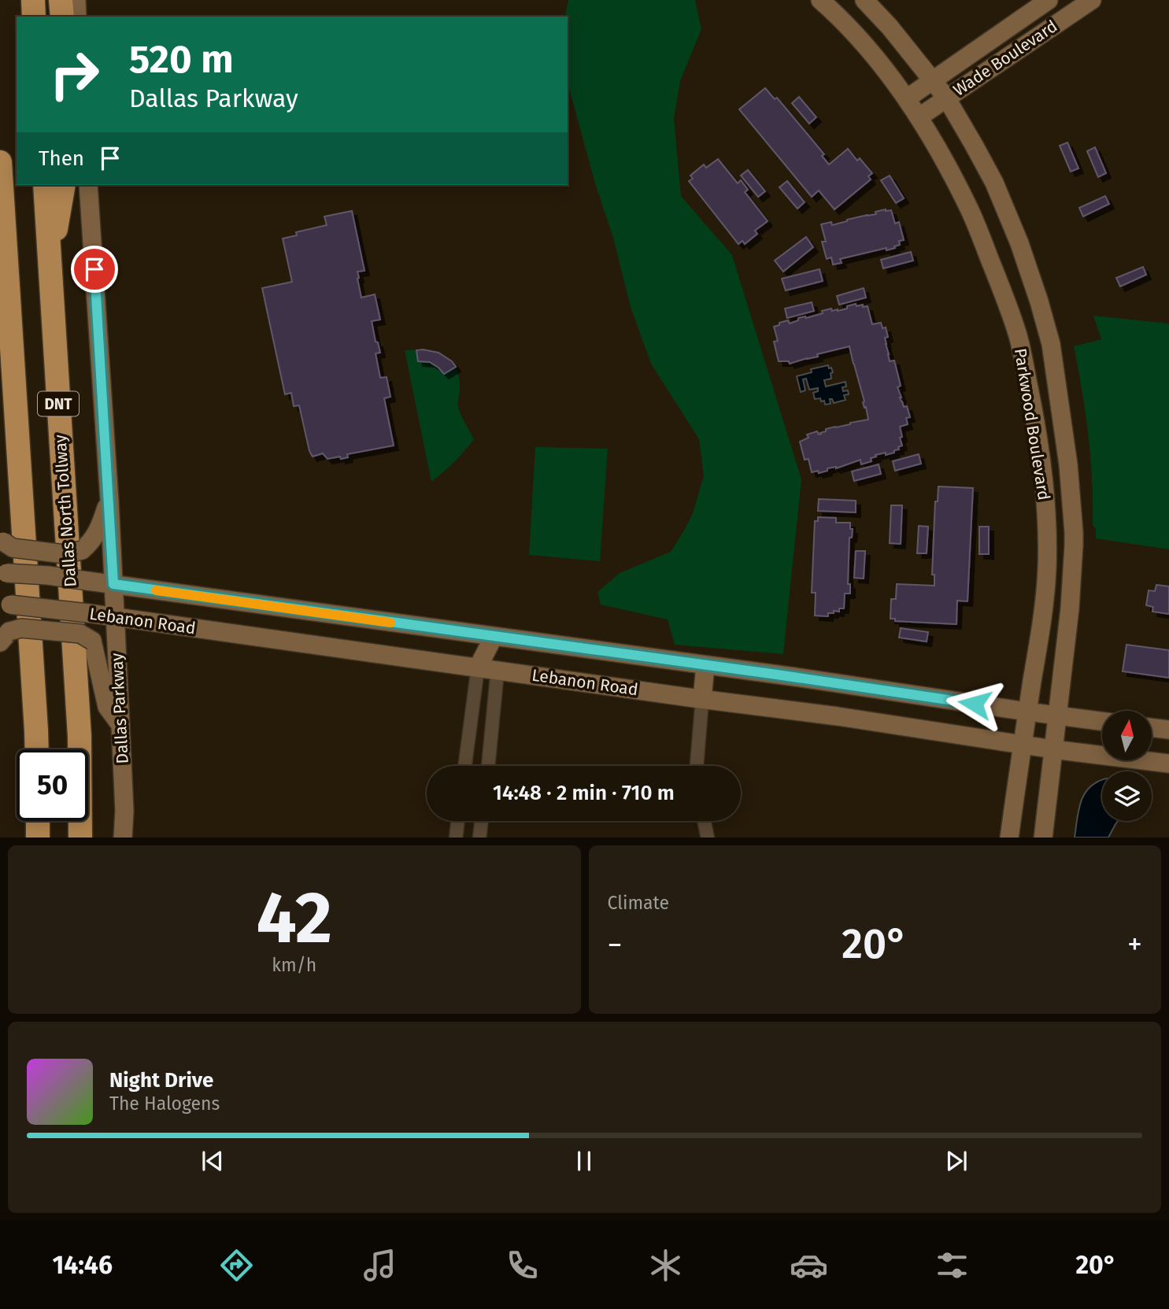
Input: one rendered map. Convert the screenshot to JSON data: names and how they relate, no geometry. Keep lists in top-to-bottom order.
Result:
{
  "streets": {
    "highway": ["DNT", "Dallas North Tollway"],
    "main road": [
      "Wade Boulevard",
      "Parkwood Boulevard",
      "Lebanon Road",
      "Dallas Parkway"
    ]
  },
  "crossings": [
    ["Wade Boulevard", "Parkwood Boulevard"],
    ["Parkwood Boulevard", "Lebanon Road"],
    ["Lebanon Road", "Dallas Parkway"]
  ],
  "north": "top",
  "page": {
    "turn": ["520 m", "Dallas Parkway"],
    "then": "Then",
    "limit": "50",
    "trip": "14:48 · 2 min · 710 m",
    "tile": [
      ["42", "km/h"],
      "Climate"
    ],
    "heat": ["−", "20°", "+"],
    "song": ["Night Drive", "The Halogens"],
    "tabs": ["14:46", "20°"]
  }
}
